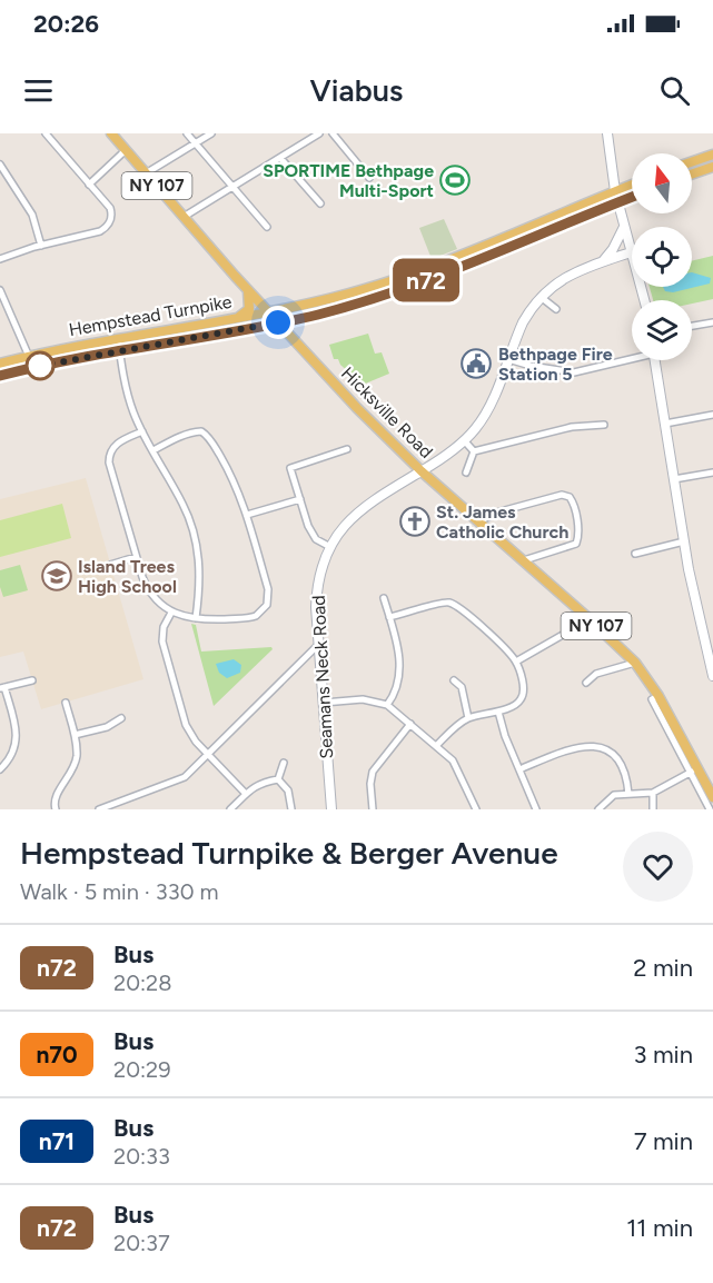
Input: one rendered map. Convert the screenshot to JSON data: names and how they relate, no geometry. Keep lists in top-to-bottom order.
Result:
{
  "streets": {
    "main road": [
      "NY 107",
      "Hempstead Turnpike",
      "Hicksville Road",
      "Seamans Neck Road"
    ]
  },
  "crossings": [
    ["Hempstead Turnpike", "Hicksville Road"],
    ["Hicksville Road", "Seamans Neck Road"]
  ],
  "places": {
    "sports": ["SPORTIME Bethpage Multi-Sport"],
    "public building": ["Bethpage Fire Station 5"],
    "church": ["St. James Catholic Church"],
    "school or university": ["Island Trees High School"]
  },
  "lines": ["bus line n72"],
  "north": "top",
  "page": {
    "status": "20:26",
    "header": "Viabus",
    "on_map": "n72",
    "heading": ["Hempstead Turnpike & Berger Avenue", "Walk · 5 min · 330 m"],
    "list": [
      {
        "mark": "n72",
        "name": "Bus",
        "note": "20:28",
        "value": "2 min"
      },
      {
        "mark": "n70",
        "name": "Bus",
        "note": "20:29",
        "value": "3 min"
      },
      {
        "mark": "n71",
        "name": "Bus",
        "note": "20:33",
        "value": "7 min"
      },
      {
        "mark": "n72",
        "name": "Bus",
        "note": "20:37",
        "value": "11 min"
      }
    ]
  }
}
